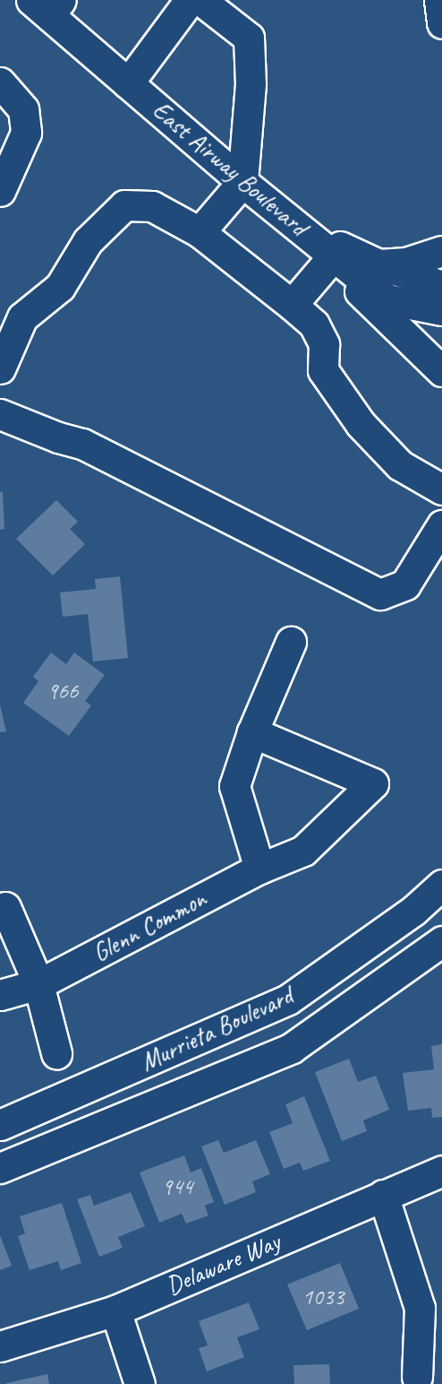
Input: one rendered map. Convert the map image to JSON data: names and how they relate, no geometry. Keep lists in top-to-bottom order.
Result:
{
  "streets": {
    "main road": [
      "East Airway Boulevard",
      "Glenn Common",
      "Murrieta Boulevard",
      "Delaware Way"
    ]
  },
  "house_numbers": ["966", "944", "1033"]
}
